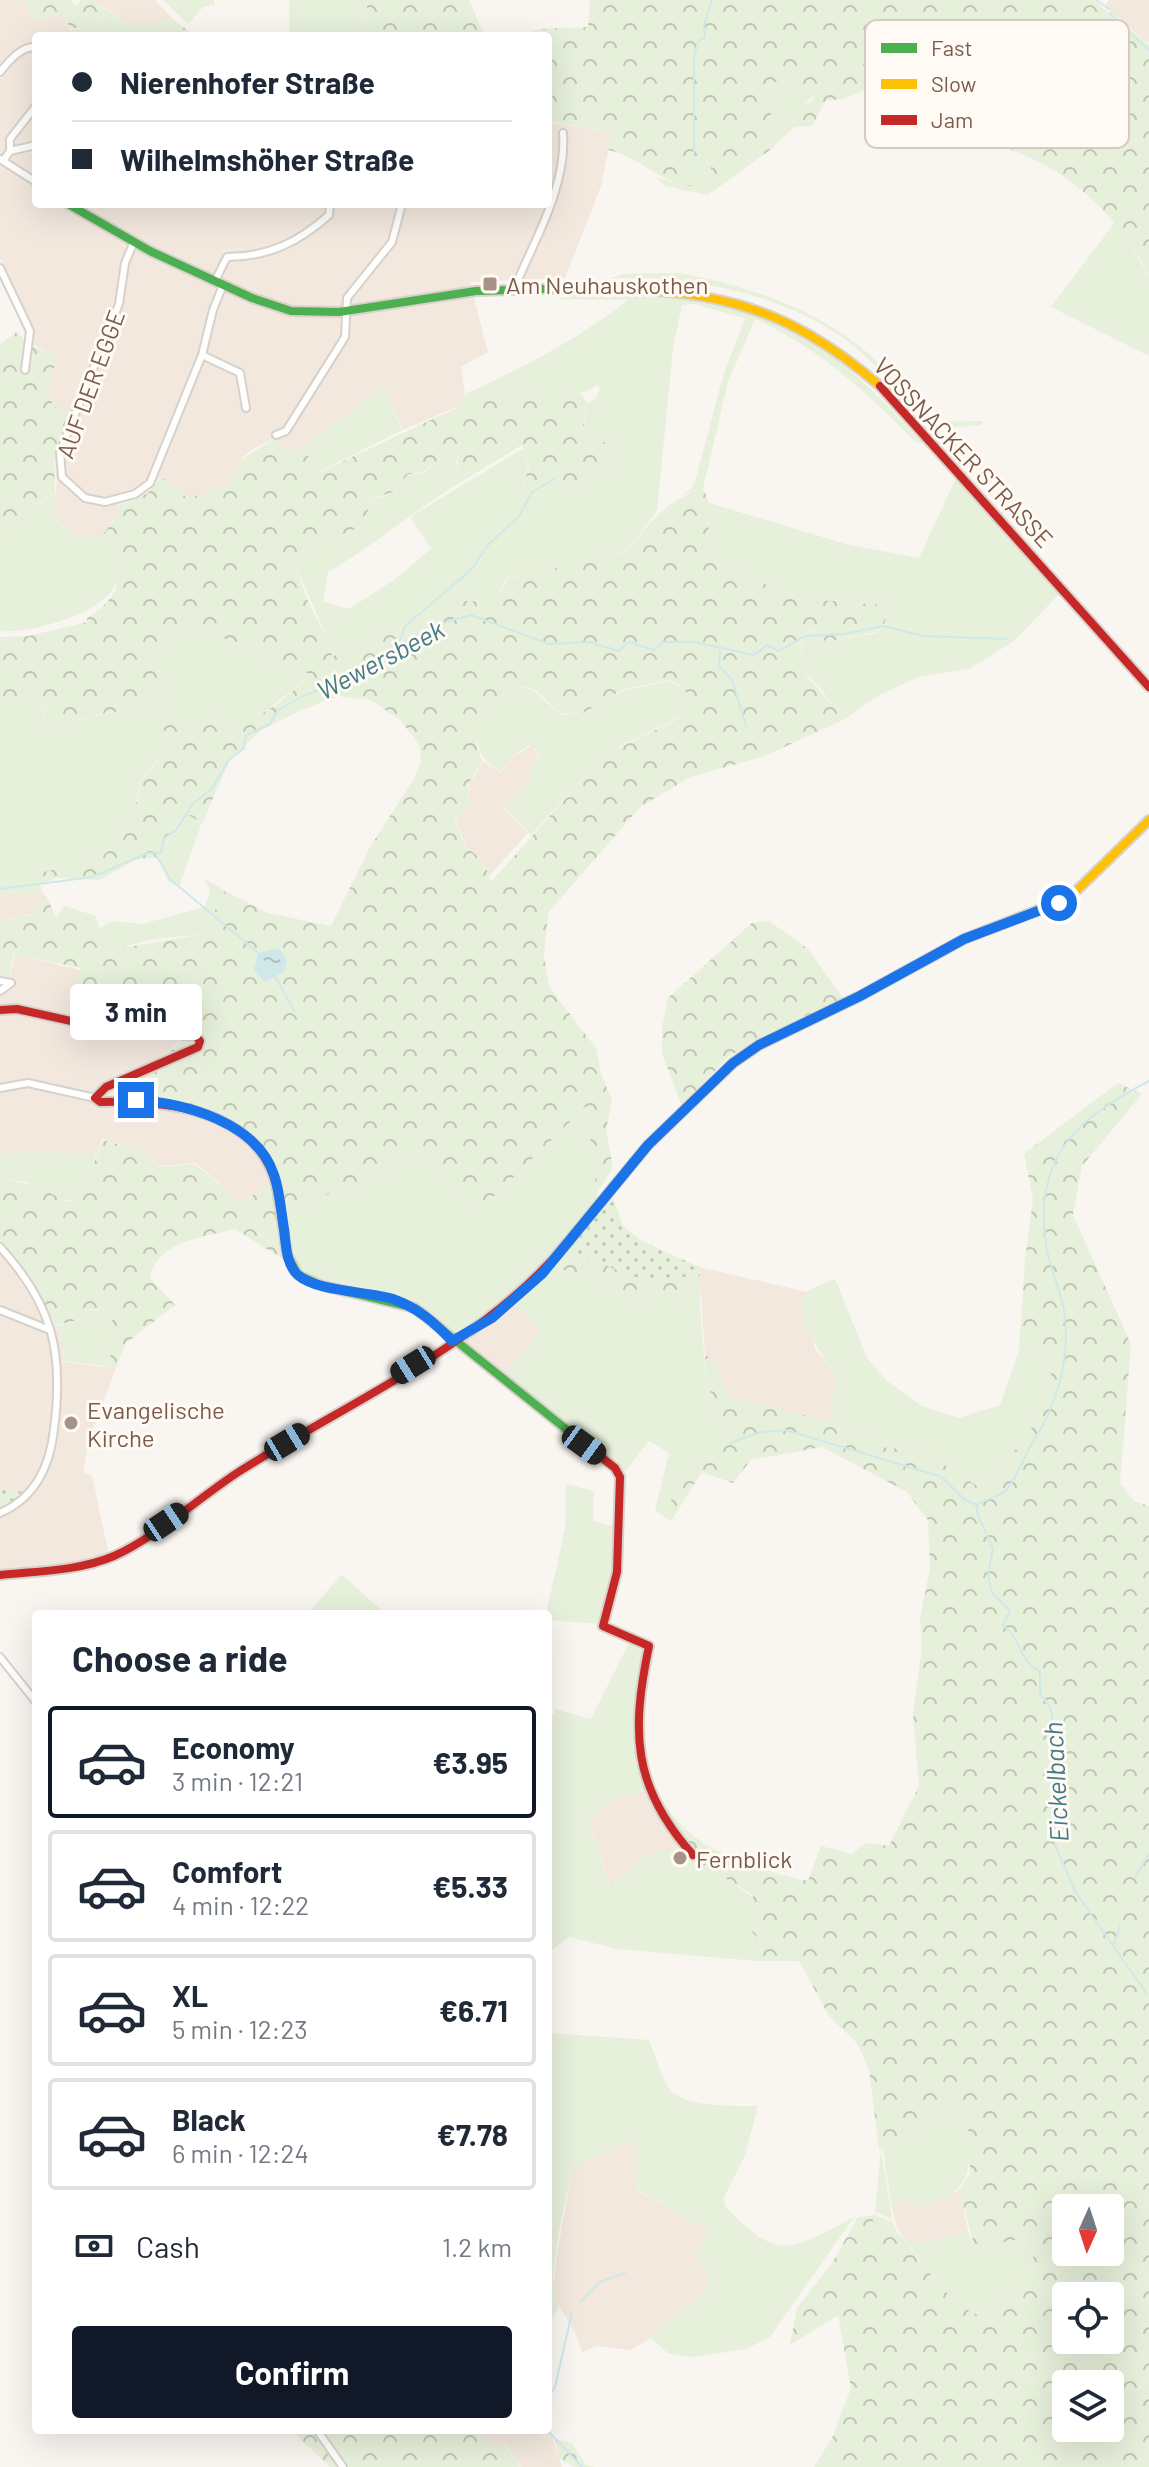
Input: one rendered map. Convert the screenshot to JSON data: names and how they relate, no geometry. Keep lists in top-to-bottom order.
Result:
{
  "streets": {
    "street": ["AUF DER EGGE", "VOSSNACKER STRASSE"]
  },
  "crossings": [
    ["AUF DER EGGE", "VOSSNACKER STRASSE"]
  ],
  "water": ["Wewersbeek", "Eickelbach"],
  "places": {
    "transit": ["Am Neuhauskothen"],
    "other": ["Evangelische Kirche", "Fernblick"]
  },
  "legend": ["Fast", "Slow", "Jam"],
  "north": "bottom",
  "page": {
    "banner": ["Nierenhofer Straße", "Wilhelmshöher Straße"],
    "bubble": "3 min",
    "heading": "Choose a ride",
    "list": [
      {
        "name": "Economy",
        "note": "3 min · 12:21",
        "value": "€3.95"
      },
      {
        "name": "Comfort",
        "note": "4 min · 12:22",
        "value": "€5.33"
      },
      {
        "name": "XL",
        "note": "5 min · 12:23",
        "value": "€6.71"
      },
      {
        "name": "Black",
        "note": "6 min · 12:24",
        "value": "€7.78"
      }
    ],
    "pay": ["Cash", "1.2 km"],
    "buttons": "Confirm"
  }
}
